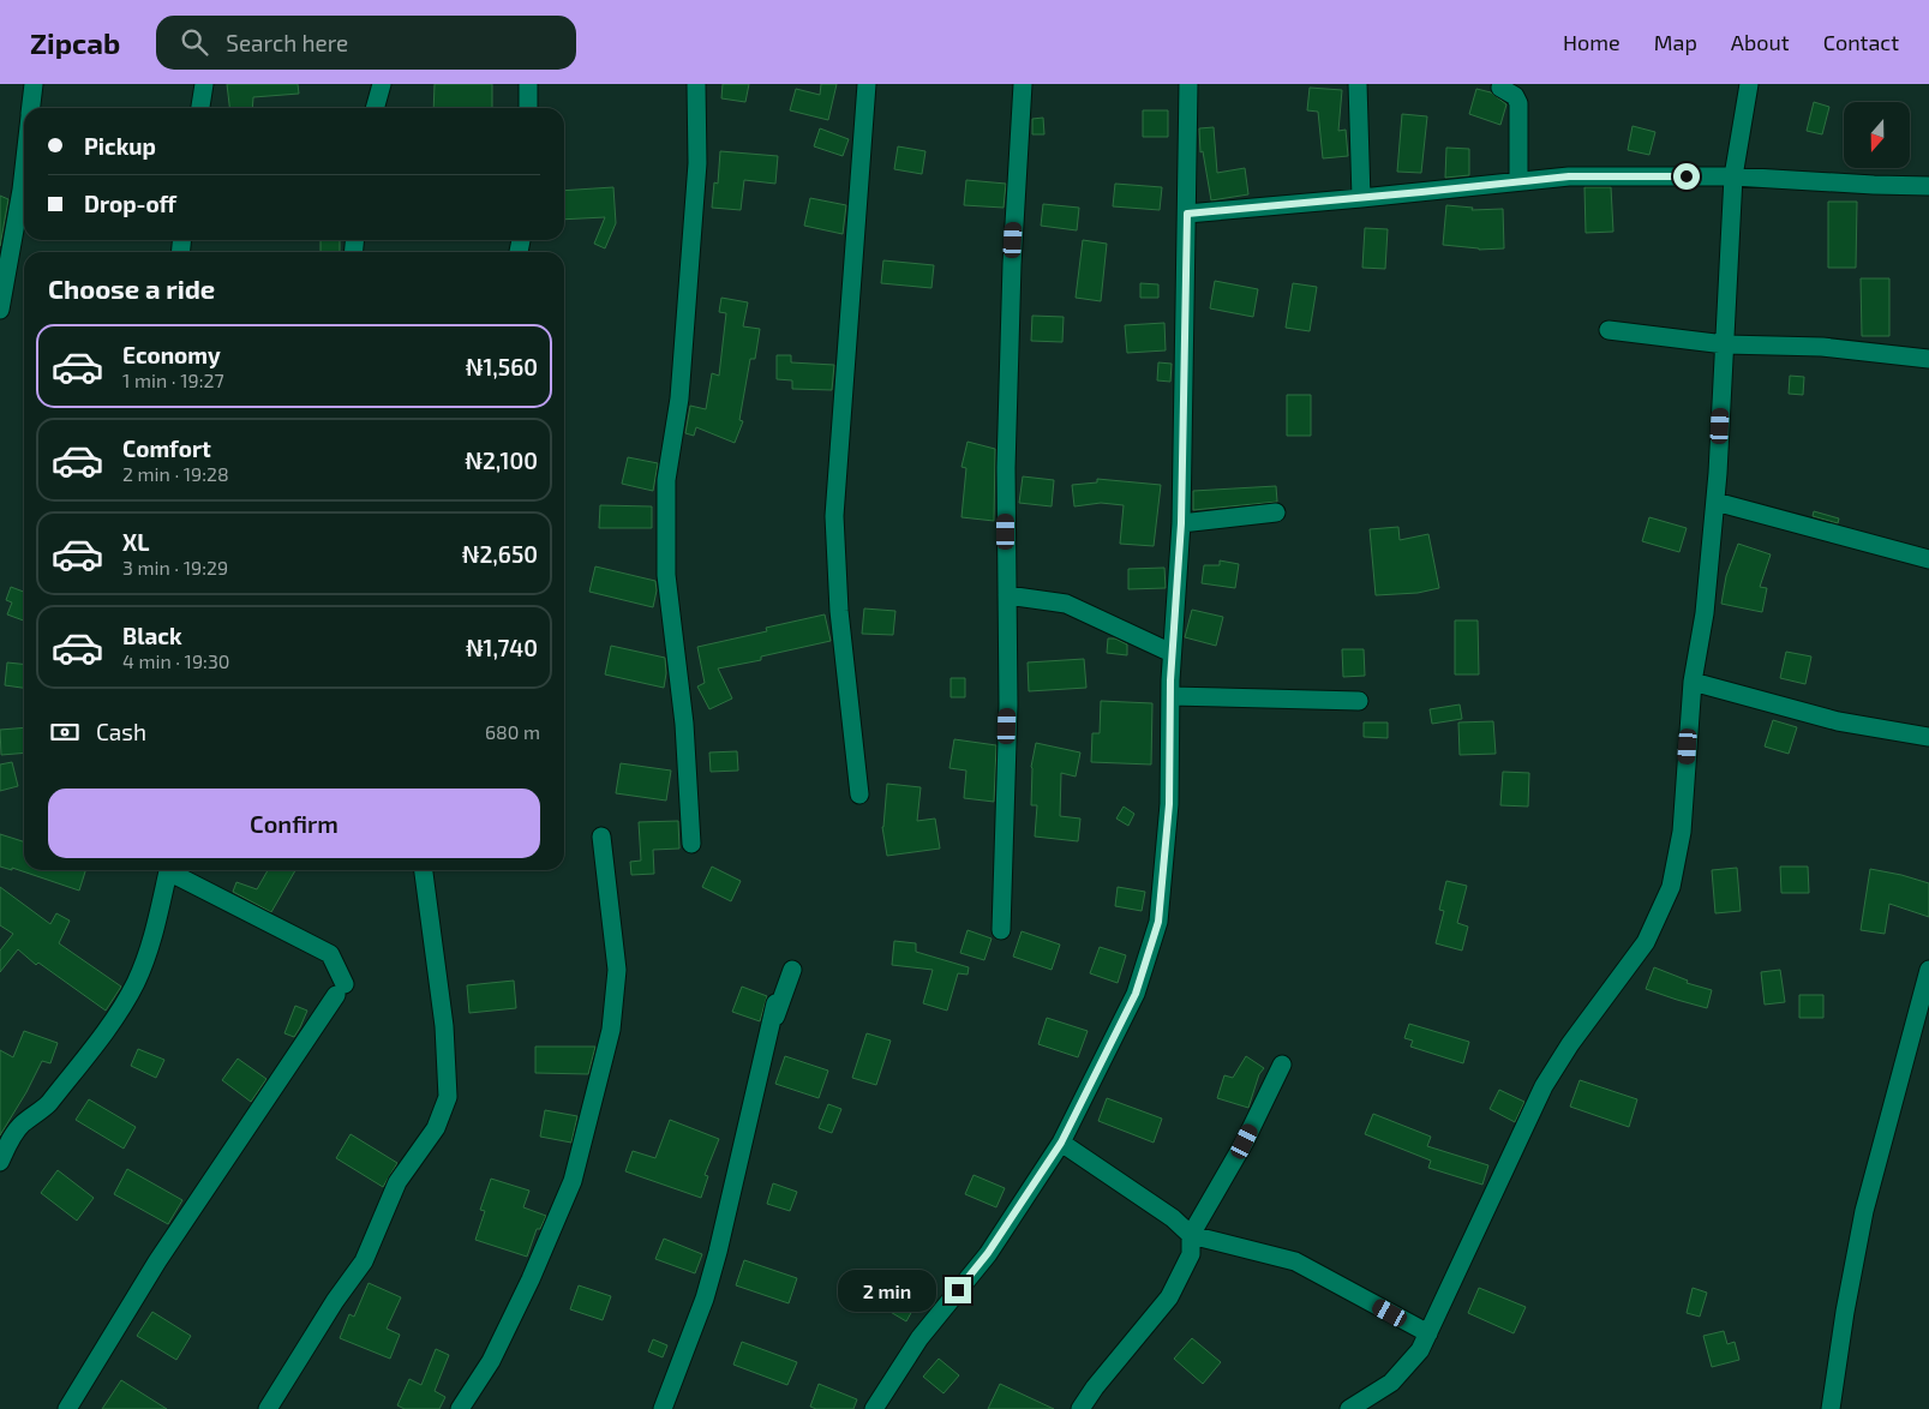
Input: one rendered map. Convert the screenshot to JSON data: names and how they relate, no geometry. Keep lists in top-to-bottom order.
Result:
{
  "north": "bottom",
  "page": {
    "header": "Zipcab",
    "search": "Search here",
    "nav": [
      "Home",
      "Map",
      "About",
      "Contact"
    ],
    "banner": ["Pickup", "Drop-off"],
    "heading": "Choose a ride",
    "list": [
      {
        "name": "Economy",
        "note": "1 min · 19:27",
        "value": "₦1,560"
      },
      {
        "name": "Comfort",
        "note": "2 min · 19:28",
        "value": "₦2,100"
      },
      {
        "name": "XL",
        "note": "3 min · 19:29",
        "value": "₦2,650"
      },
      {
        "name": "Black",
        "note": "4 min · 19:30",
        "value": "₦1,740"
      }
    ],
    "pay": ["Cash", "680 m"],
    "buttons": "Confirm",
    "bubble": "2 min"
  }
}
